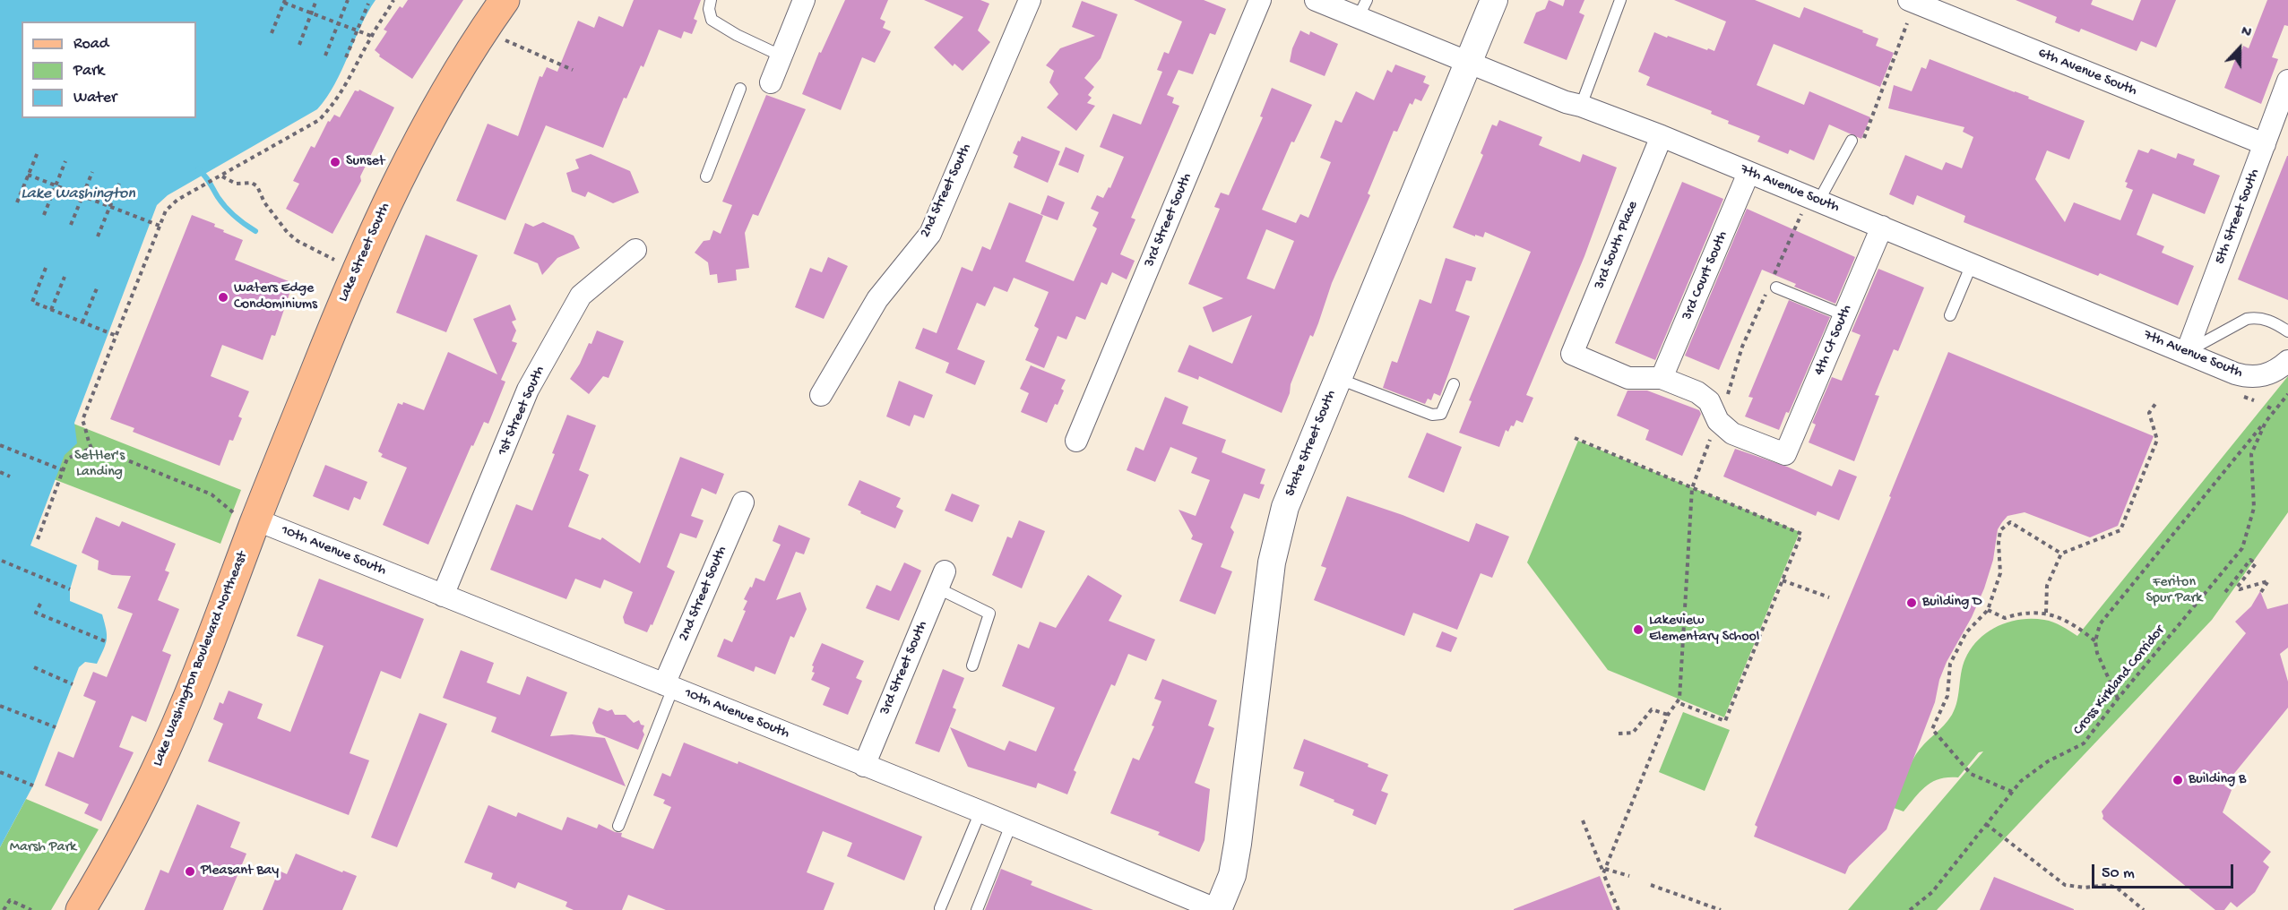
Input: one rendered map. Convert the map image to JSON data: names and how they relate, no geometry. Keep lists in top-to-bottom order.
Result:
{
  "streets": {
    "main road": ["Lake Street South", "Lake Washington Boulevard Northeast"],
    "street": [
      "6th Avenue South",
      "7th Avenue South",
      "2nd Street South",
      "5th Street South",
      "3rd Street South",
      "3rd South Place",
      "3rd Court South",
      "4th Ct South",
      "1st Street South",
      "State Street South",
      "10th Avenue South"
    ],
    "path": ["Cross Kirkland Corridor"]
  },
  "crossings": [
    ["6th Avenue South", "5th Street South"],
    ["7th Avenue South", "5th Street South"],
    ["7th Avenue South", "3rd South Place"],
    ["7th Avenue South", "3rd Court South"],
    ["7th Avenue South", "4th Ct South"],
    ["7th Avenue South", "State Street South"],
    ["2nd Street South", "10th Avenue South"],
    ["3rd Street South", "10th Avenue South"],
    ["3rd South Place", "3rd Court South"],
    ["3rd South Place", "4th Ct South"],
    ["Lake Street South", "10th Avenue South"],
    ["Lake Street South", "Lake Washington Boulevard Northeast"],
    ["3rd Court South", "4th Ct South"],
    ["1st Street South", "10th Avenue South"],
    ["State Street South", "10th Avenue South"],
    ["10th Avenue South", "Lake Washington Boulevard Northeast"]
  ],
  "water": ["Lake Washington"],
  "parks": ["Settler's Landing", "Feriton Spur Park", "Marsh Park"],
  "places": [
    "Sunset",
    "Waters Edge Condominiums",
    "Building D",
    "Lakeview Elementary School",
    "Building B",
    "Pleasant Bay"
  ],
  "legend": ["Road", "Park", "Water"],
  "scale_bar": "50 m",
  "north": "top"
}
